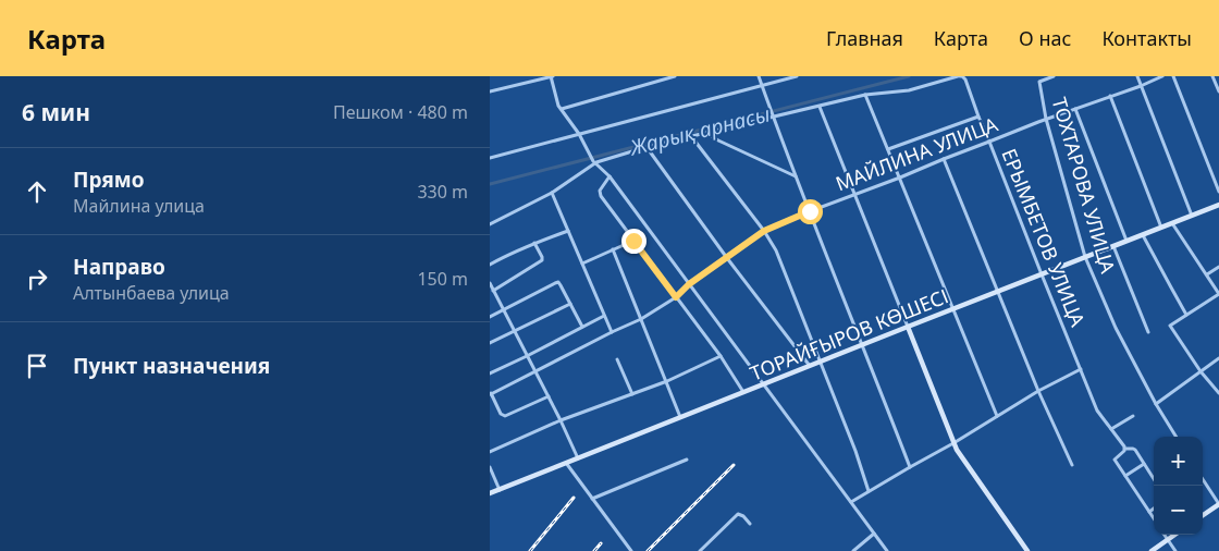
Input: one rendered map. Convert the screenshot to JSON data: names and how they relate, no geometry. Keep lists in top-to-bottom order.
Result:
{
  "streets": {
    "street": [
      "МАЙЛИНА УЛИЦА",
      "ТОХТАРОВА УЛИЦА",
      "ЕРЫМБЕТОВ УЛИЦА",
      "ТОРАЙҒЫРОВ КӨШЕСІ"
    ]
  },
  "crossings": [
    ["МАЙЛИНА УЛИЦА", "ТОХТАРОВА УЛИЦА"],
    ["МАЙЛИНА УЛИЦА", "ЕРЫМБЕТОВ УЛИЦА"],
    ["ТОХТАРОВА УЛИЦА", "ТОРАЙҒЫРОВ КӨШЕСІ"],
    ["ЕРЫМБЕТОВ УЛИЦА", "ТОРАЙҒЫРОВ КӨШЕСІ"]
  ],
  "water": ["Жарық арнасы"],
  "page": {
    "header": "Карта",
    "nav": [
      "Главная",
      "Карта",
      "О нас",
      "Контакты"
    ],
    "heading": ["6 мин", "Пешком · 480 m"],
    "list": [
      ["Прямо", "Майлина улица", "330 m"],
      ["Направо", "Алтынбаева улица", "150 m"],
      "Пункт назначения"
    ],
    "map_buttons": ["+", "−"]
  }
}
